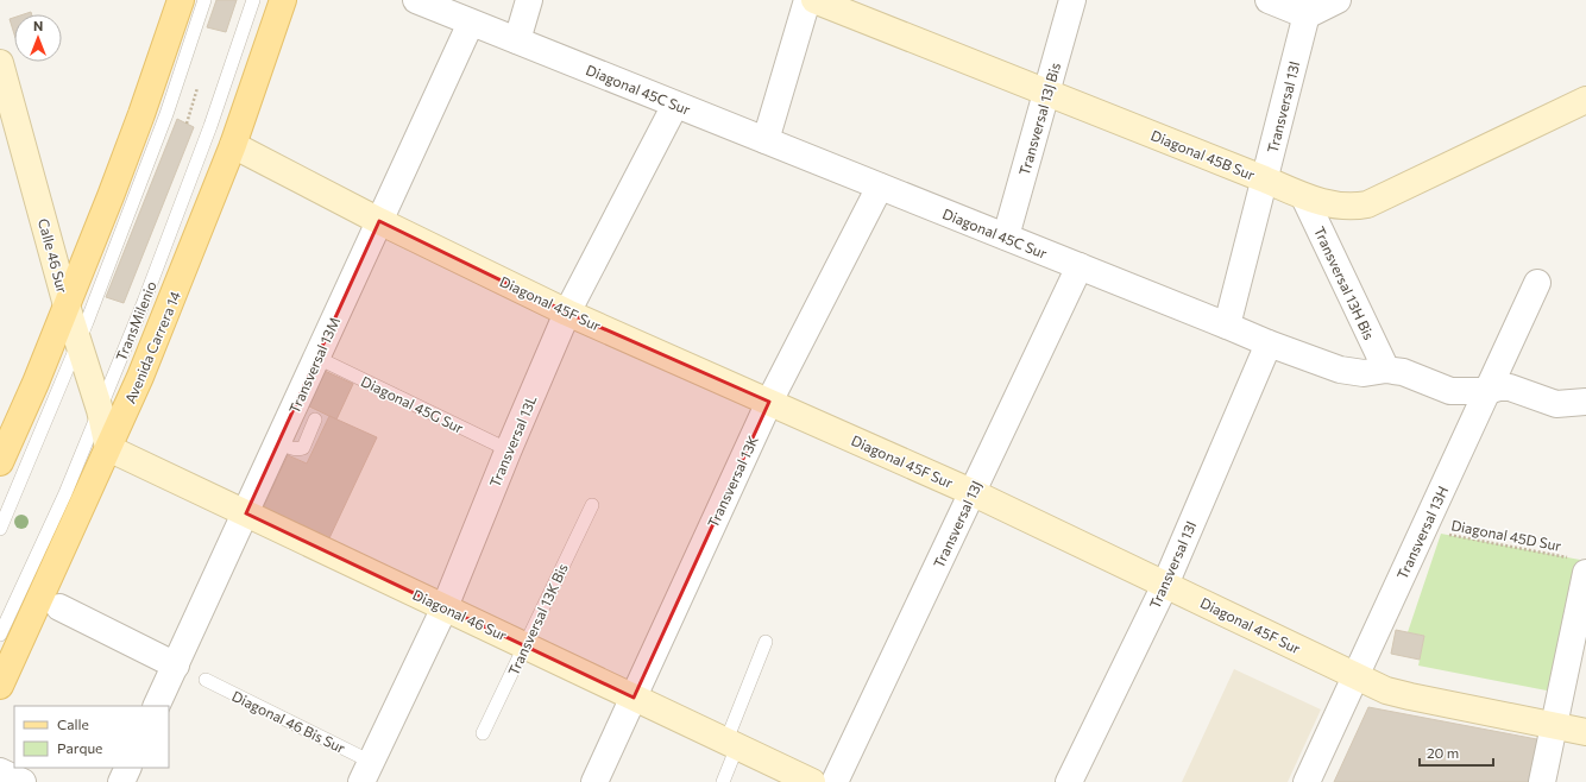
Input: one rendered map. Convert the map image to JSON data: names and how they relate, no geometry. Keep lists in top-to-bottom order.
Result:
{
  "streets": {
    "main road": ["Avenida Carrera 14"],
    "street": [
      "Diagonal 45C Sur",
      "Transversal 13I",
      "Transversal 13J Bis",
      "Diagonal 45B Sur",
      "Calle 46 Sur",
      "Transversal 13H Bis",
      "Diagonal 45F Sur",
      "Transversal 13M",
      "Transversal 13L",
      "Transversal 13K",
      "Transversal 13J",
      "Transversal 13H",
      "Diagonal 46 Sur"
    ],
    "lane": [
      "TransMilenio",
      "Diagonal 45G Sur",
      "Transversal 13K Bis",
      "Diagonal 46 Bis Sur"
    ],
    "path": ["Diagonal 45D Sur"]
  },
  "crossings": [
    ["Diagonal 45C Sur", "Transversal 13I"],
    ["Diagonal 45C Sur", "Transversal 13J Bis"],
    ["Diagonal 45C Sur", "Transversal 13H Bis"],
    ["Diagonal 45C Sur", "Transversal 13M"],
    ["Diagonal 45C Sur", "Transversal 13L"],
    ["Diagonal 45C Sur", "Transversal 13K"],
    ["Diagonal 45C Sur", "Transversal 13J"],
    ["Diagonal 45C Sur", "Transversal 13H"],
    ["Transversal 13I", "Diagonal 45B Sur"],
    ["Transversal 13I", "Diagonal 45F Sur"],
    ["Transversal 13J Bis", "Diagonal 45B Sur"],
    ["Diagonal 45B Sur", "Transversal 13H Bis"],
    ["Calle 46 Sur", "TransMilenio"],
    ["Calle 46 Sur", "Avenida Carrera 14"],
    ["Calle 46 Sur", "Diagonal 46 Sur"],
    ["Diagonal 45F Sur", "Avenida Carrera 14"],
    ["Diagonal 45F Sur", "Transversal 13M"],
    ["Diagonal 45F Sur", "Transversal 13L"],
    ["Diagonal 45F Sur", "Transversal 13K"],
    ["Diagonal 45F Sur", "Transversal 13J"],
    ["Diagonal 45F Sur", "Transversal 13H"],
    ["Avenida Carrera 14", "Diagonal 46 Sur"],
    ["Transversal 13M", "Diagonal 45G Sur"],
    ["Transversal 13M", "Diagonal 46 Sur"],
    ["Diagonal 45G Sur", "Transversal 13L"],
    ["Transversal 13L", "Diagonal 46 Sur"],
    ["Transversal 13L", "Diagonal 46 Bis Sur"],
    ["Transversal 13K", "Diagonal 46 Sur"],
    ["Transversal 13H", "Diagonal 45D Sur"],
    ["Diagonal 46 Sur", "Transversal 13K Bis"]
  ],
  "legend": ["Calle", "Parque"],
  "scale_bar": "20 m",
  "north": "top"
}
